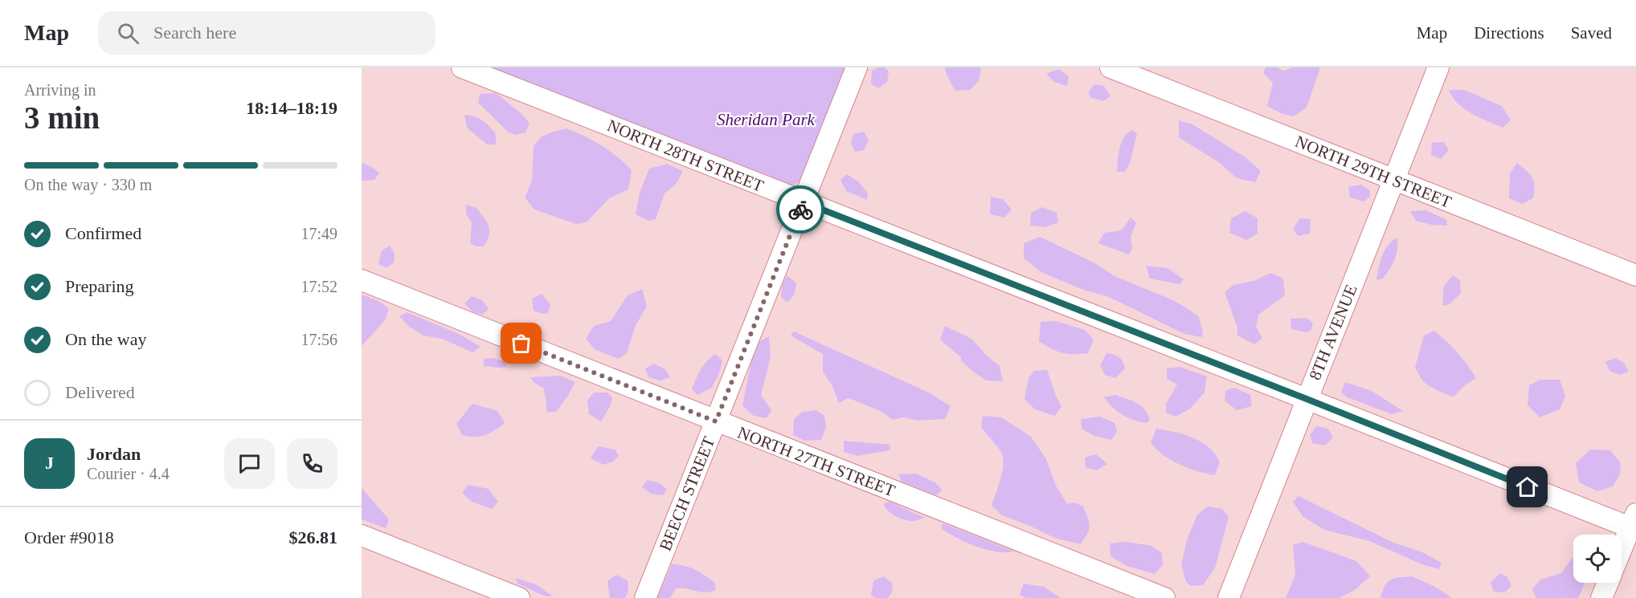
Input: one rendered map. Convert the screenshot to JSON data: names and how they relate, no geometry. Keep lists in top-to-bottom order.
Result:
{
  "streets": {
    "street": [
      "NORTH 28TH STREET",
      "NORTH 29TH STREET",
      "8TH AVENUE",
      "NORTH 27TH STREET",
      "BEECH STREET"
    ]
  },
  "crossings": [
    ["NORTH 28TH STREET", "8TH AVENUE"],
    ["NORTH 28TH STREET", "BEECH STREET"],
    ["NORTH 29TH STREET", "8TH AVENUE"],
    ["NORTH 27TH STREET", "BEECH STREET"]
  ],
  "parks": ["Sheridan Park"],
  "page": {
    "header": "Map",
    "search": "Search here",
    "nav": ["Map", "Directions", "Saved"],
    "heading": ["3 min", "Arriving in", "18:14–18:19"],
    "panel": [
      "Jordan",
      "Courier · 4.4",
      "Order #9018",
      "$26.81"
    ],
    "bar": "On the way · 330 m",
    "list": [
      ["Confirmed", "17:49"],
      ["Preparing", "17:52"],
      ["On the way", "17:56"],
      "Delivered"
    ],
    "round": "J"
  }
}
